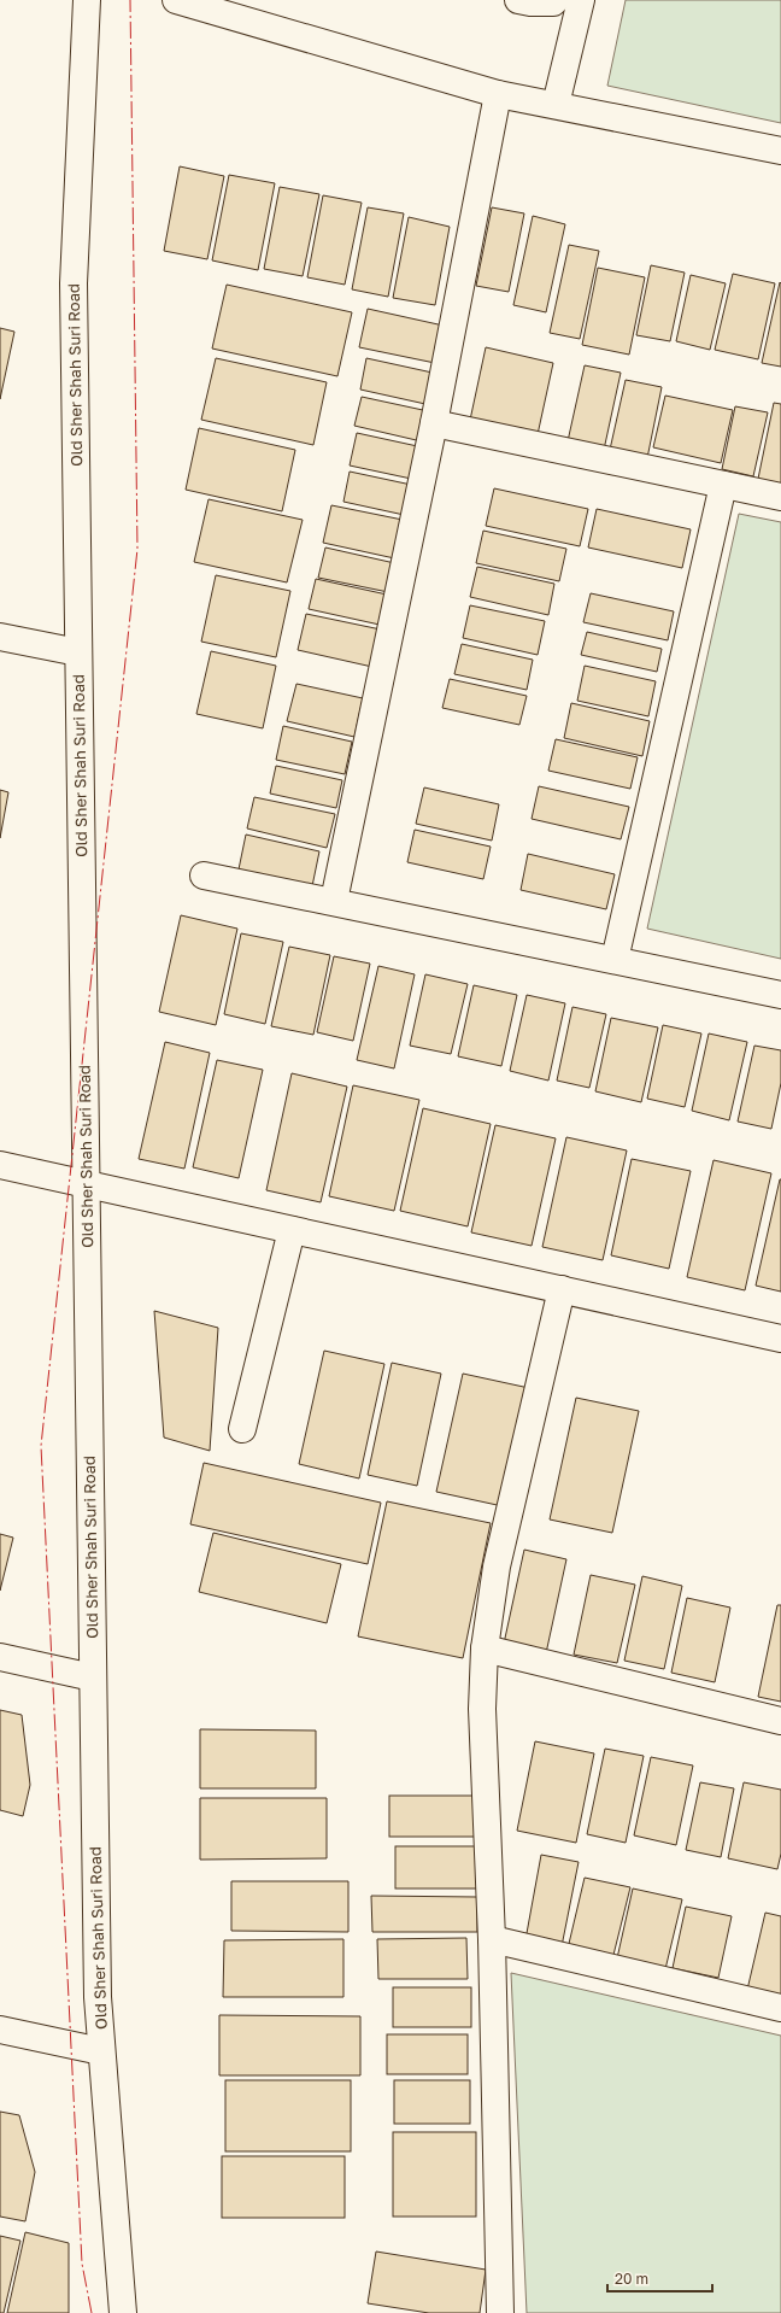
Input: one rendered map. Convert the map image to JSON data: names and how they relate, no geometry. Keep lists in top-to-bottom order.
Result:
{
  "streets": {
    "street": ["Old Sher Shah Suri Road"]
  },
  "scale_bar": "20 m"
}
